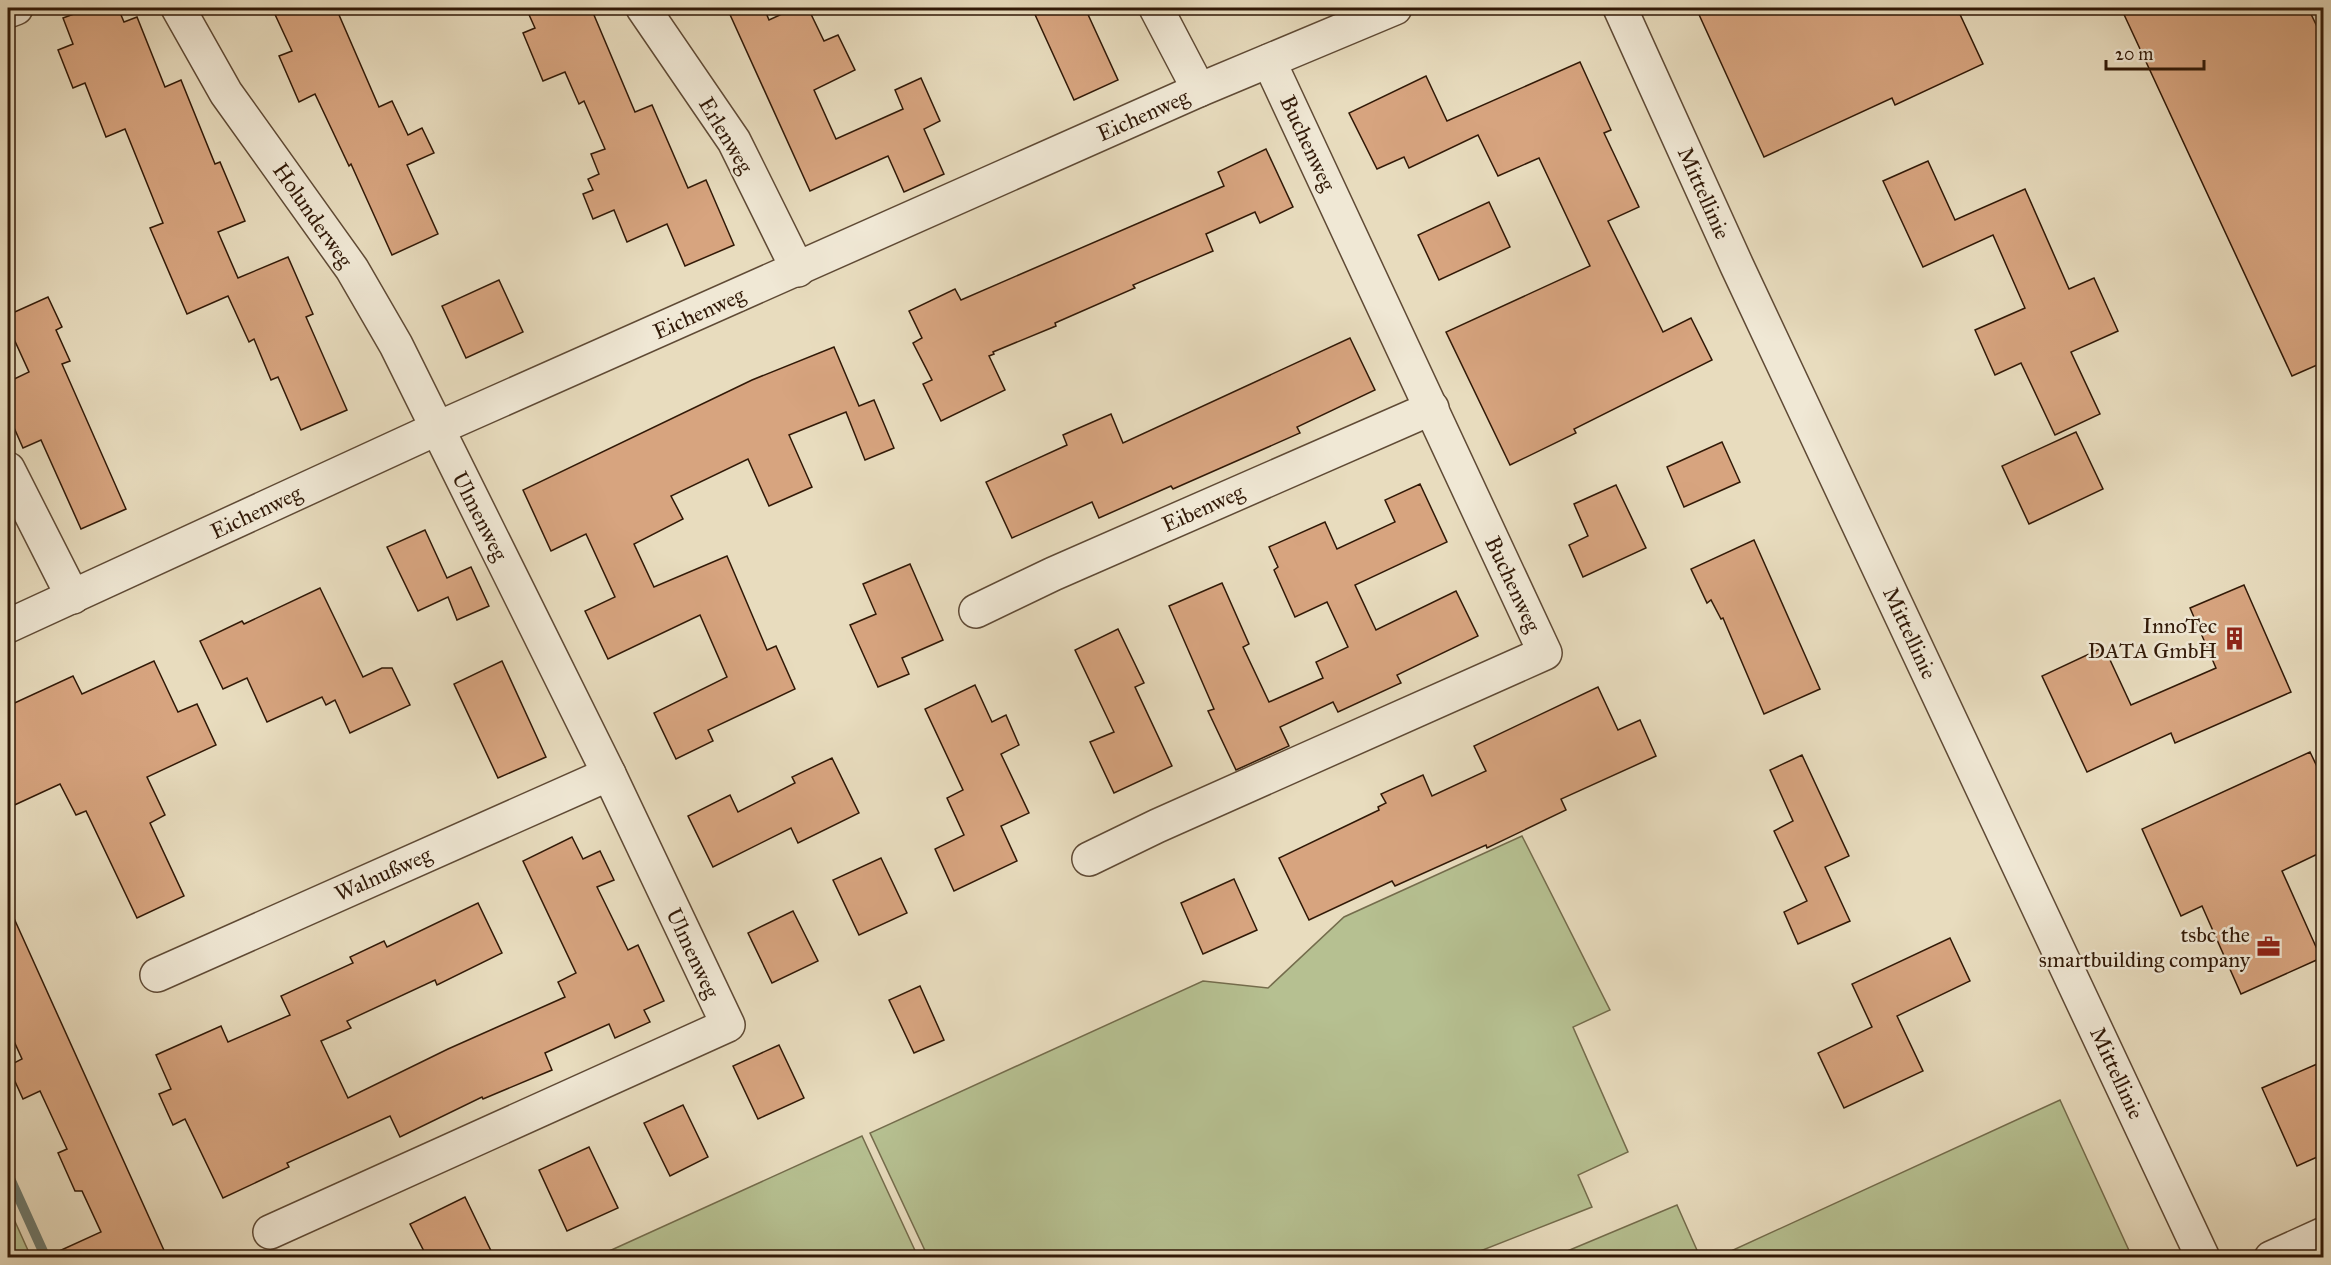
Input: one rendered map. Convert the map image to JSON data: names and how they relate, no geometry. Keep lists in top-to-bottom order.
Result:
{
  "streets": {
    "street": [
      "Eichenweg",
      "Erlenweg",
      "Buchenweg",
      "Mittellinie",
      "Holunderweg",
      "Eibenweg",
      "Ulmenweg",
      "Walnußweg"
    ]
  },
  "crossings": [
    ["Eichenweg", "Erlenweg"],
    ["Eichenweg", "Buchenweg"],
    ["Eichenweg", "Holunderweg"],
    ["Eichenweg", "Ulmenweg"],
    ["Buchenweg", "Eibenweg"],
    ["Holunderweg", "Ulmenweg"],
    ["Ulmenweg", "Walnußweg"]
  ],
  "places": {
    "building": ["InnoTec DATA GmbH"],
    "office": ["tsbc the smartbuilding company"]
  },
  "scale_bar": "20 m"
}
